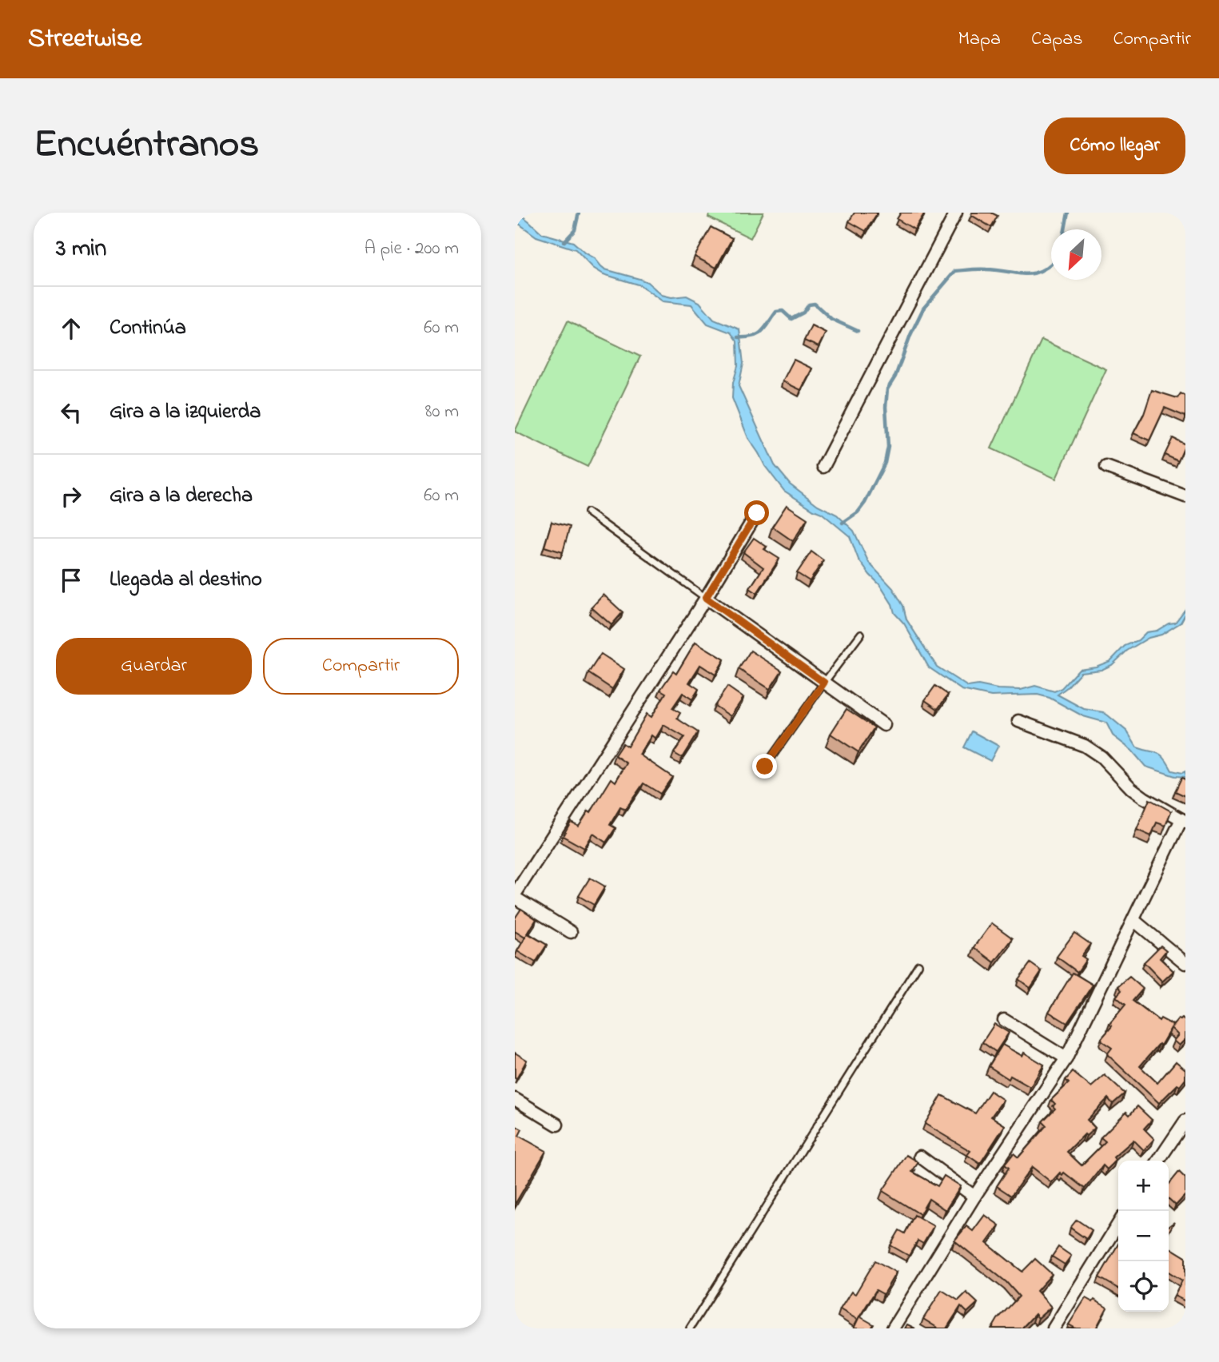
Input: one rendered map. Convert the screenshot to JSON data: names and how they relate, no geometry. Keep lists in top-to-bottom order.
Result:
{
  "north": "bottom left",
  "page": {
    "header": "Streetwise",
    "nav": ["Mapa", "Capas", "Compartir"],
    "title": "Encuéntranos",
    "buttons": [
      "Cómo llegar",
      ["Guardar", "Compartir"]
    ],
    "heading": ["3 min", "A pie · 200 m"],
    "list": [
      ["Continúa", "60 m"],
      ["Gira a la izquierda", "80 m"],
      ["Gira a la derecha", "60 m"],
      "Llegada al destino"
    ],
    "map_buttons": ["+", "−"]
  }
}
